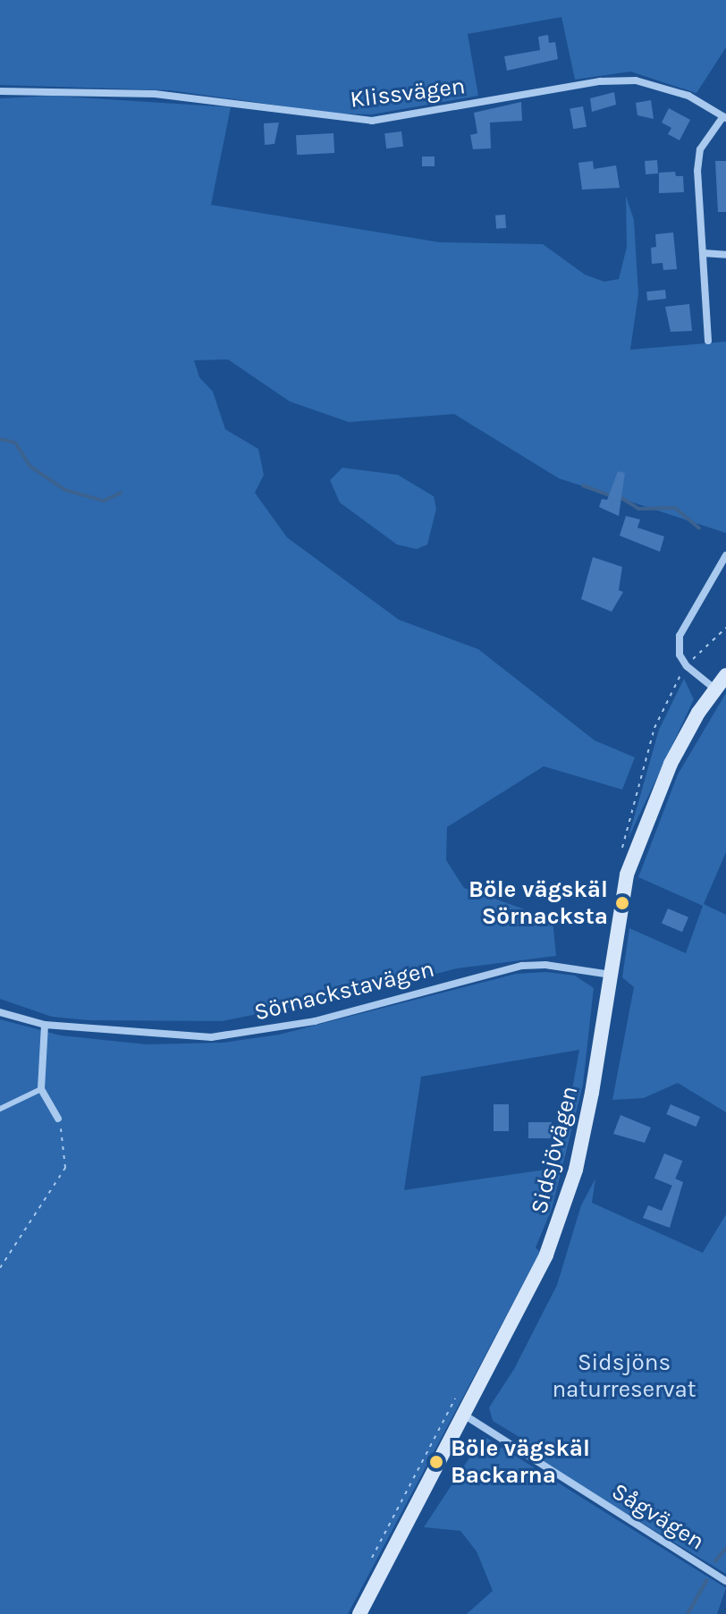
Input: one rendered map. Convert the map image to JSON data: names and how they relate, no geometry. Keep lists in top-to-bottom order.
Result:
{
  "streets": {
    "main road": ["Sidsjövägen"],
    "street": ["Klissvägen", "Sörnackstavägen", "Sågvägen"]
  },
  "crossings": [
    ["Sörnackstavägen", "Sidsjövägen"],
    ["Sidsjövägen", "Sågvägen"]
  ],
  "parks": ["Sidsjöns naturreservat"],
  "places": ["Böle vägskäl Sörnacksta", "Böle vägskäl Backarna"]
}
